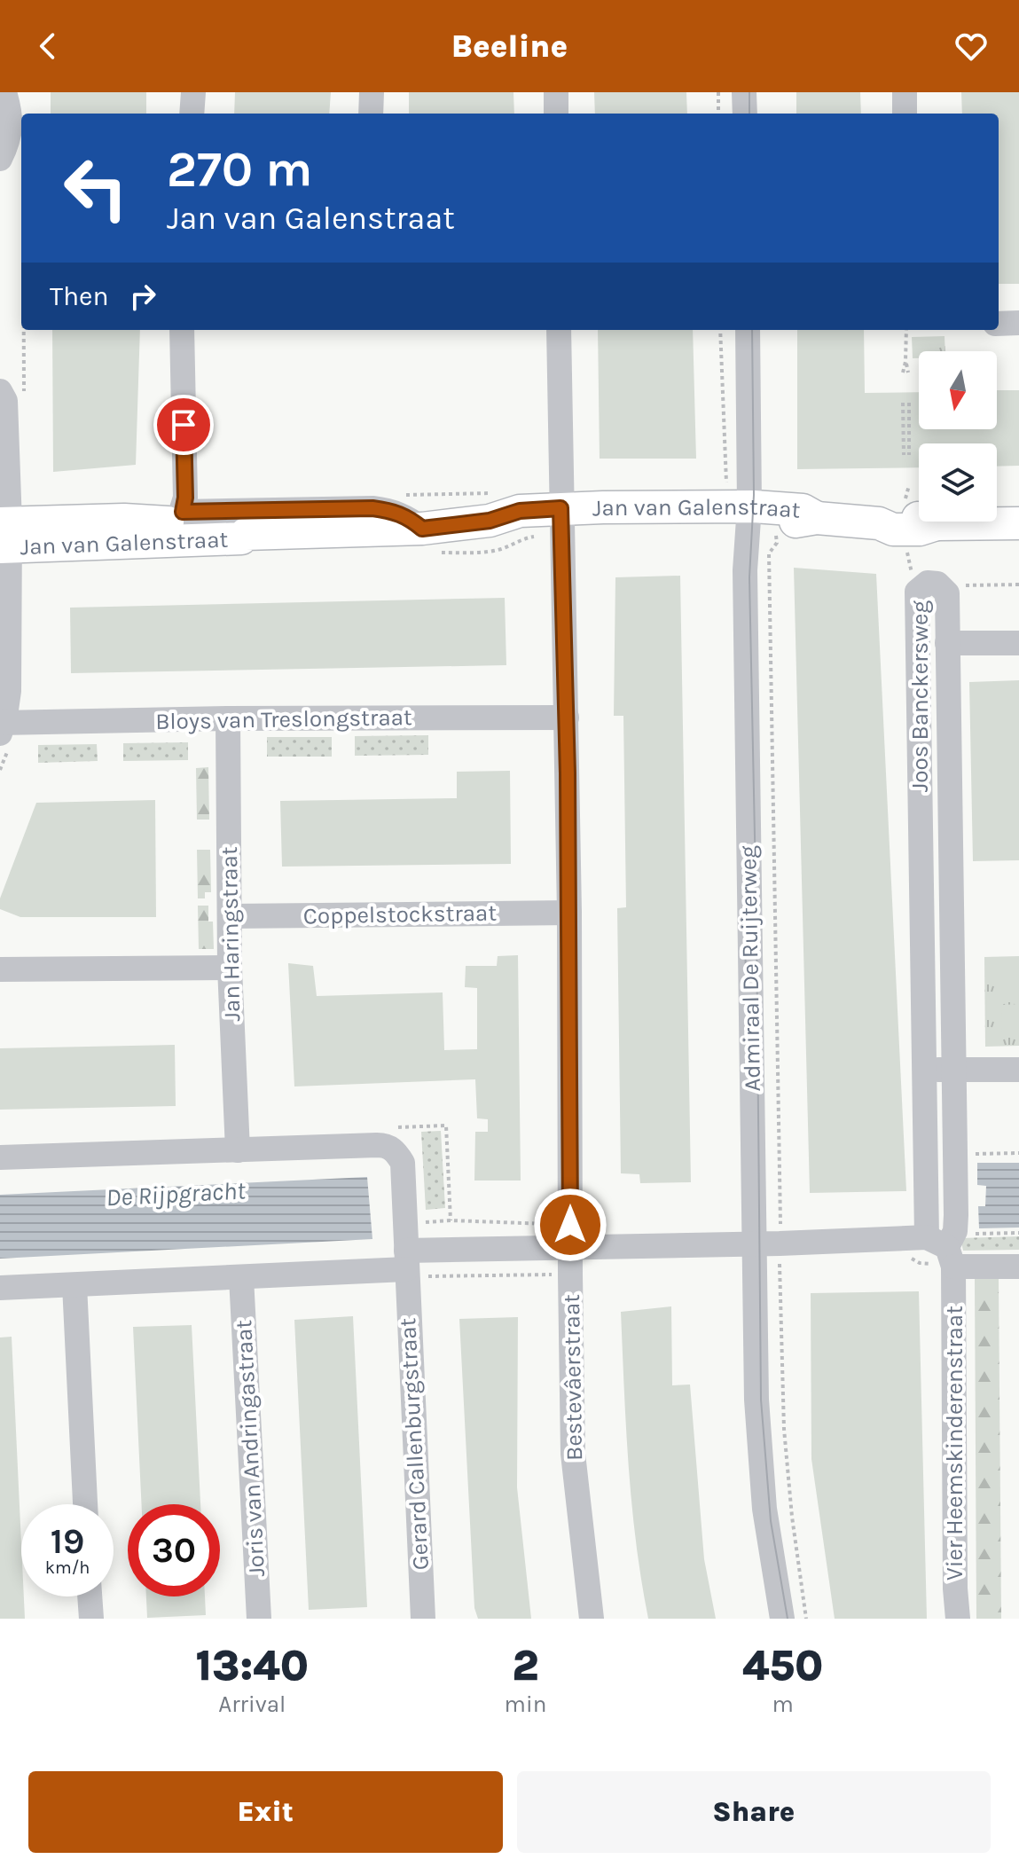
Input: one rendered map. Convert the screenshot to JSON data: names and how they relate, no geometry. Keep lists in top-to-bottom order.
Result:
{
  "streets": {
    "main road": ["Jan van Galenstraat"],
    "street": [
      "Joos Banckersweg",
      "Bloys van Treslongstraat",
      "Coppelstockstraat",
      "Jan Haringstraat",
      "Admiraal De Ruijterweg",
      "Bestevâerstraat",
      "Vier Heemskinderenstraat",
      "Gerard Callenburgstraat",
      "Joris van Andringastraat"
    ]
  },
  "crossings": [
    ["Jan van Galenstraat", "Admiraal De Ruijterweg"],
    ["Jan van Galenstraat", "Bestevâerstraat"],
    ["Joos Banckersweg", "Vier Heemskinderenstraat"],
    ["Bloys van Treslongstraat", "Jan Haringstraat"],
    ["Bloys van Treslongstraat", "Bestevâerstraat"],
    ["Coppelstockstraat", "Jan Haringstraat"],
    ["Coppelstockstraat", "Bestevâerstraat"]
  ],
  "water": ["De Rijpgracht"],
  "north": "bottom",
  "page": {
    "header": "Beeline",
    "turn": ["270 m", "Jan van Galenstraat"],
    "then": "Then",
    "speed": "19 km/h",
    "limit": "30",
    "eta": [
      "13:40",
      "Arrival",
      "2",
      "min",
      "450",
      "m"
    ],
    "buttons": ["Exit", "Share"]
  }
}
